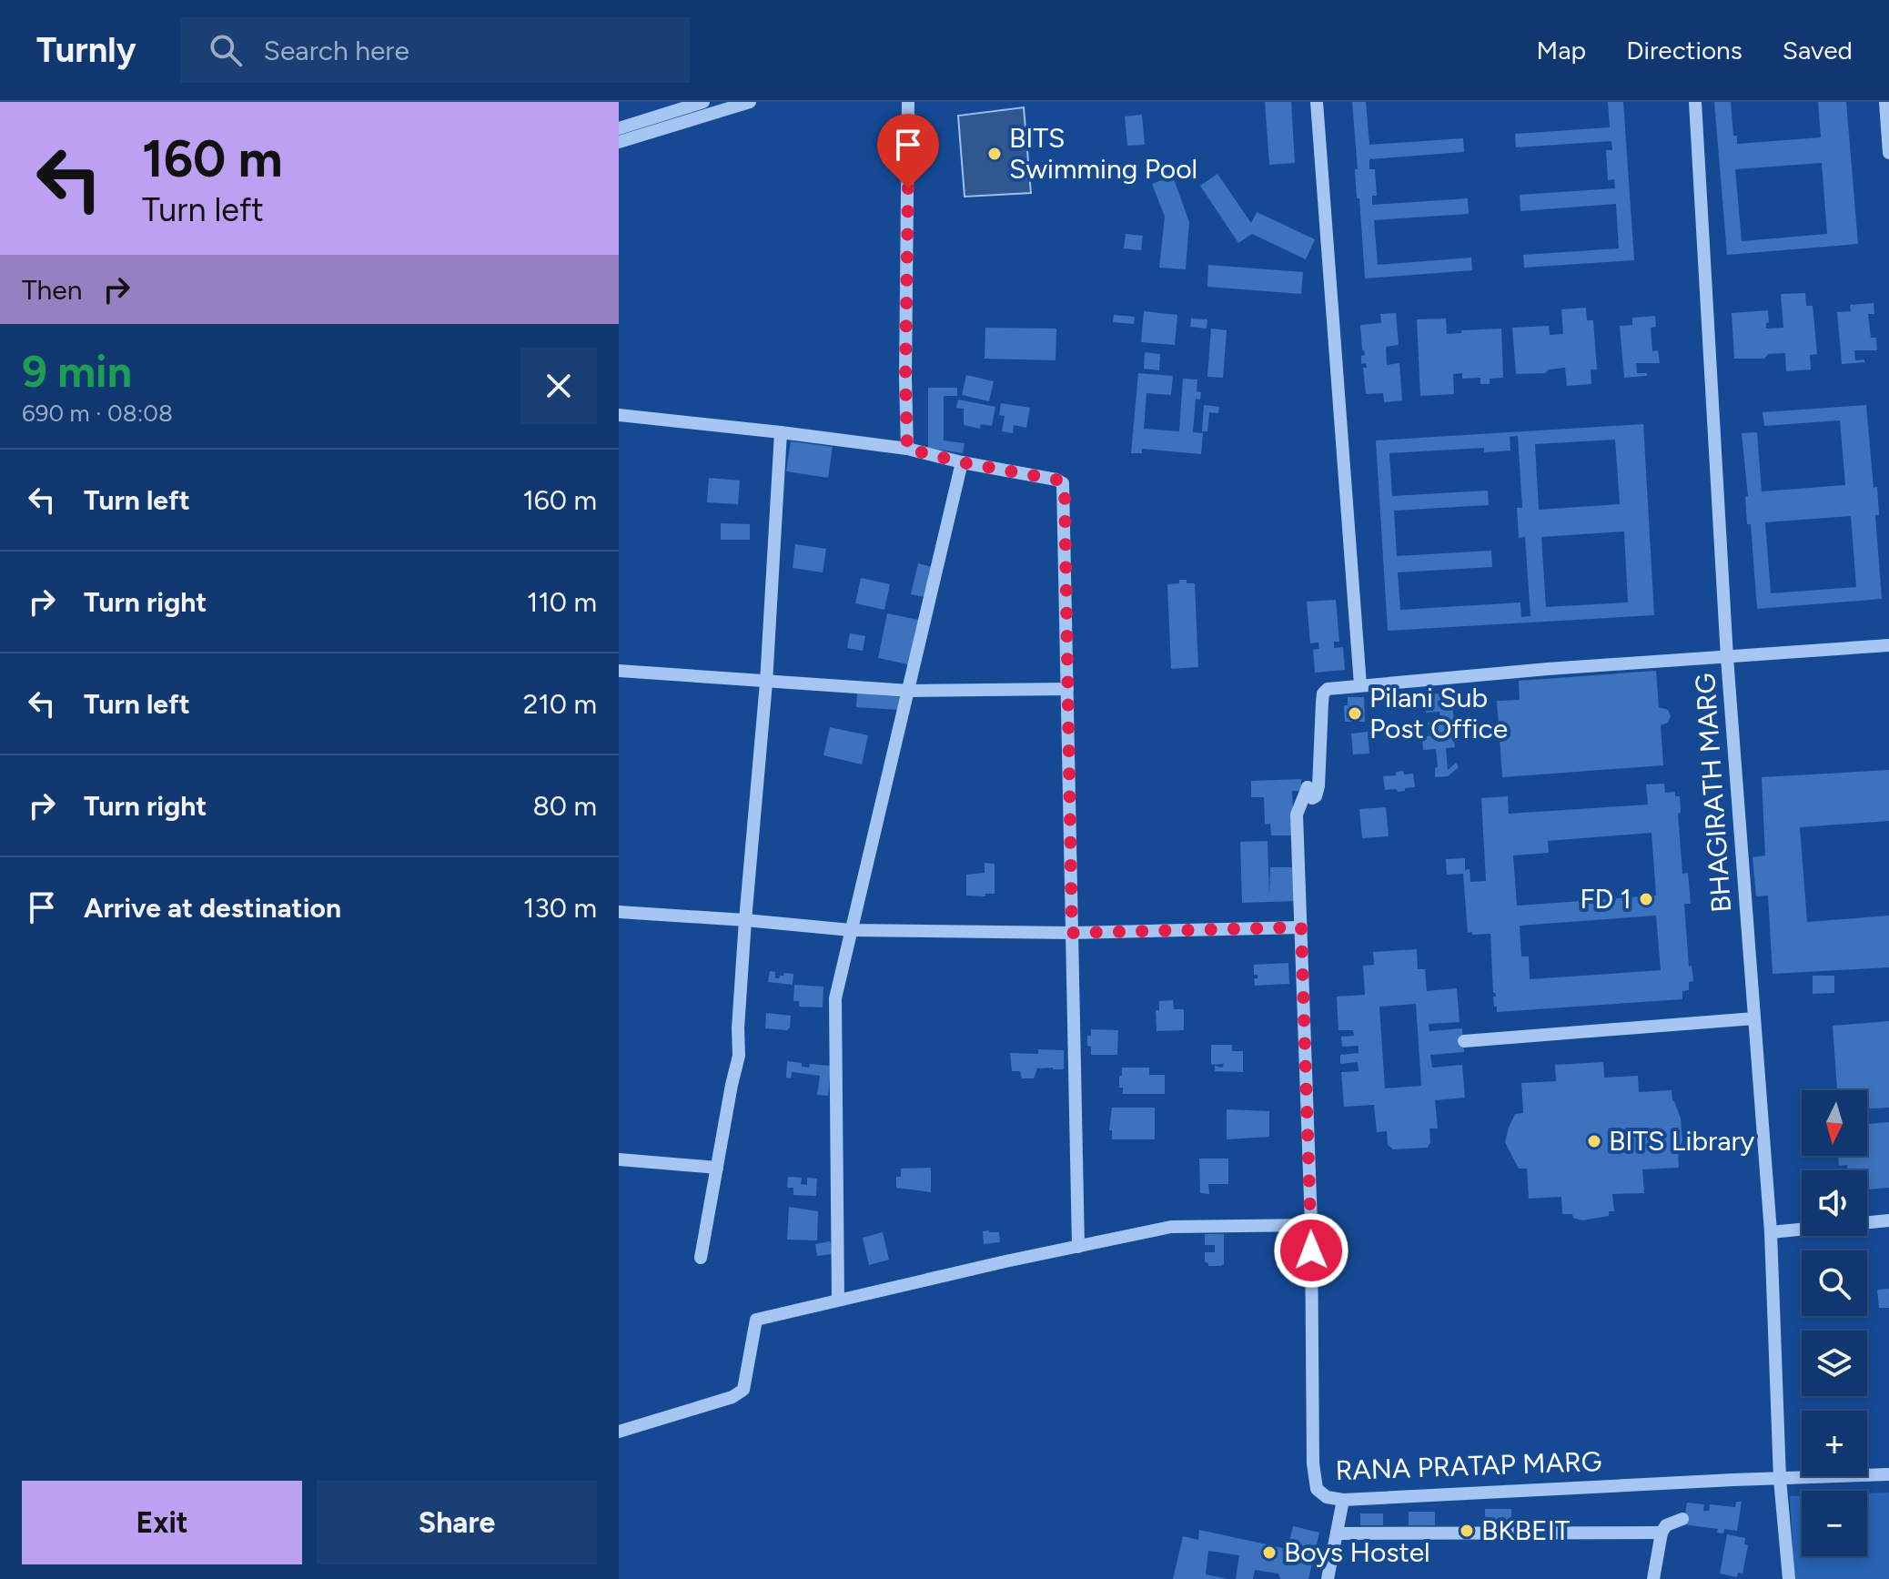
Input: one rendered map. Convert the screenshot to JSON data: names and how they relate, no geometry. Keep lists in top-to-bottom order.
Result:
{
  "streets": {
    "street": ["BHAGIRATH MARG", "RANA PRATAP MARG"]
  },
  "crossings": [
    ["BHAGIRATH MARG", "RANA PRATAP MARG"]
  ],
  "places": [
    "BITS Swimming Pool",
    "Pilani Sub Post Office",
    "FD 1",
    "BITS Library",
    "BKBEIT",
    "Boys Hostel"
  ],
  "north": "bottom",
  "page": {
    "header": "Turnly",
    "search": "Search here",
    "nav": ["Map", "Directions", "Saved"],
    "turn": ["160 m", "Turn left"],
    "then": "Then",
    "heading": ["9 min", "690 m · 08:08"],
    "list": [
      {
        "name": "Turn left",
        "value": "160 m"
      },
      {
        "name": "Turn right",
        "value": "110 m"
      },
      {
        "name": "Turn left",
        "value": "210 m"
      },
      {
        "name": "Turn right",
        "value": "80 m"
      },
      {
        "name": "Arrive at destination",
        "value": "130 m"
      }
    ],
    "map_buttons": ["+", "−"],
    "buttons": ["Exit", "Share"]
  }
}
